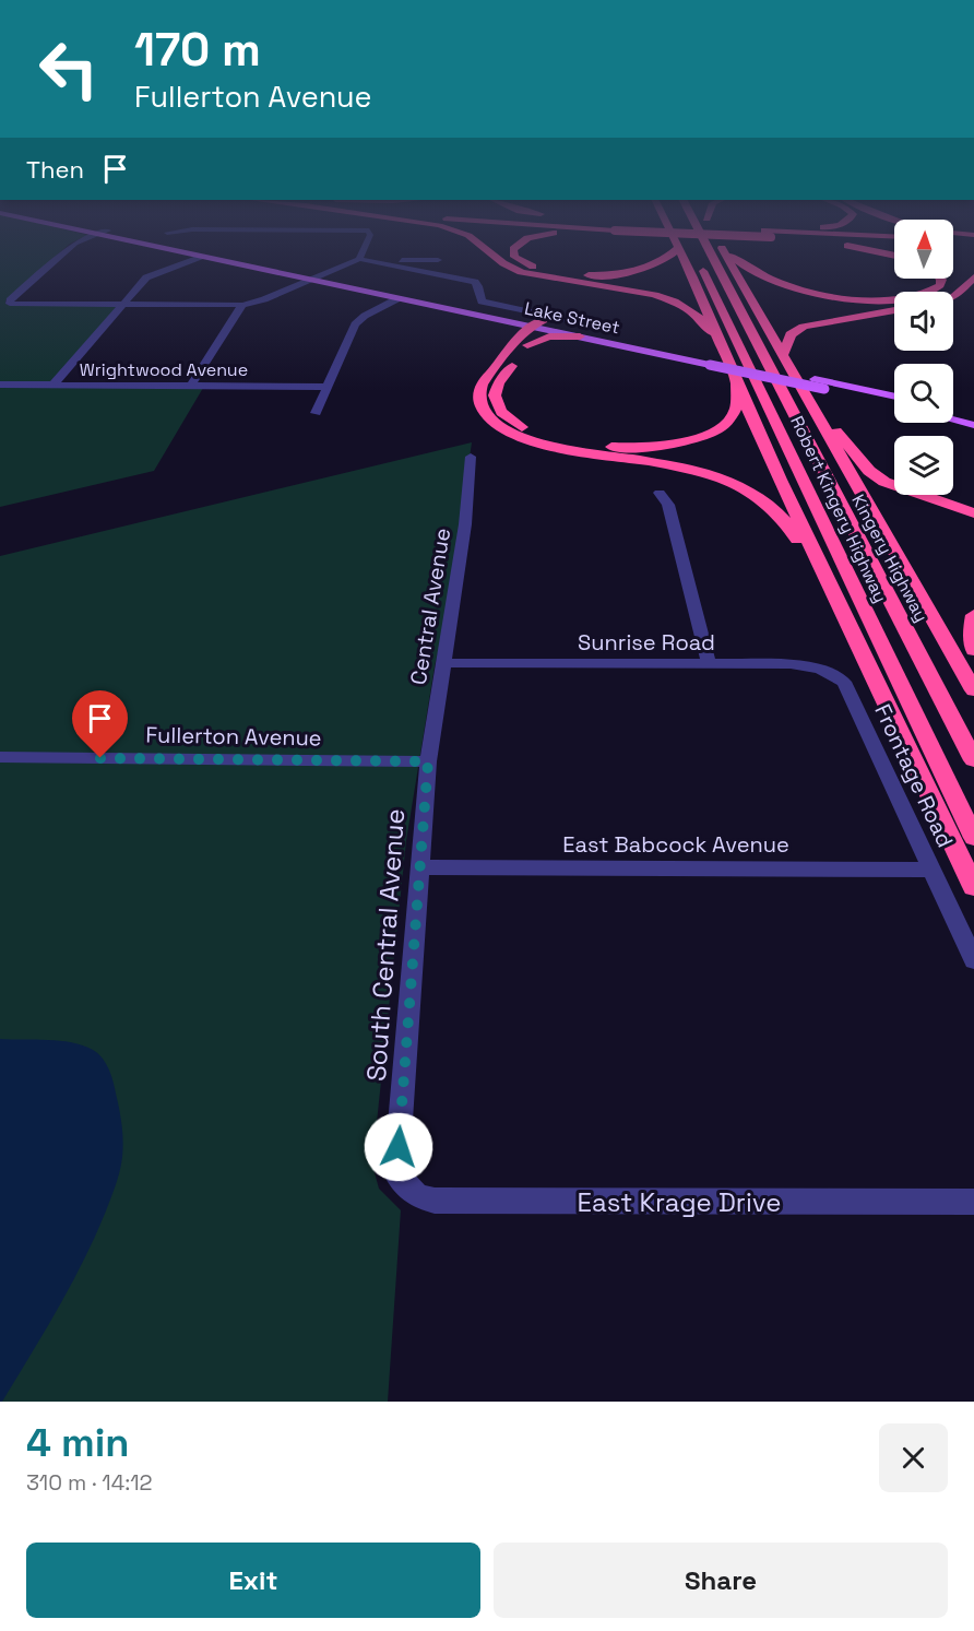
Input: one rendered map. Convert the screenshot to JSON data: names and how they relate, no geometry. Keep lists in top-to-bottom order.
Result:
{
  "streets": {
    "highway": ["Robert Kingery Highway", "Kingery Highway"],
    "main road": ["Lake Street"],
    "street": [
      "Wrightwood Avenue",
      "Central Avenue",
      "Sunrise Road",
      "Fullerton Avenue",
      "Frontage Road",
      "East Babcock Avenue",
      "South Central Avenue",
      "East Krage Drive"
    ]
  },
  "crossings": [
    ["Central Avenue", "Sunrise Road"],
    ["Central Avenue", "Fullerton Avenue"],
    ["Central Avenue", "South Central Avenue"],
    ["Sunrise Road", "Frontage Road"],
    ["Fullerton Avenue", "South Central Avenue"],
    ["Frontage Road", "East Babcock Avenue"],
    ["East Babcock Avenue", "South Central Avenue"],
    ["South Central Avenue", "East Krage Drive"]
  ],
  "north": "top",
  "page": {
    "turn": ["170 m", "Fullerton Avenue"],
    "then": "Then",
    "heading": ["4 min", "310 m · 14:12"],
    "buttons": ["Exit", "Share"]
  }
}
